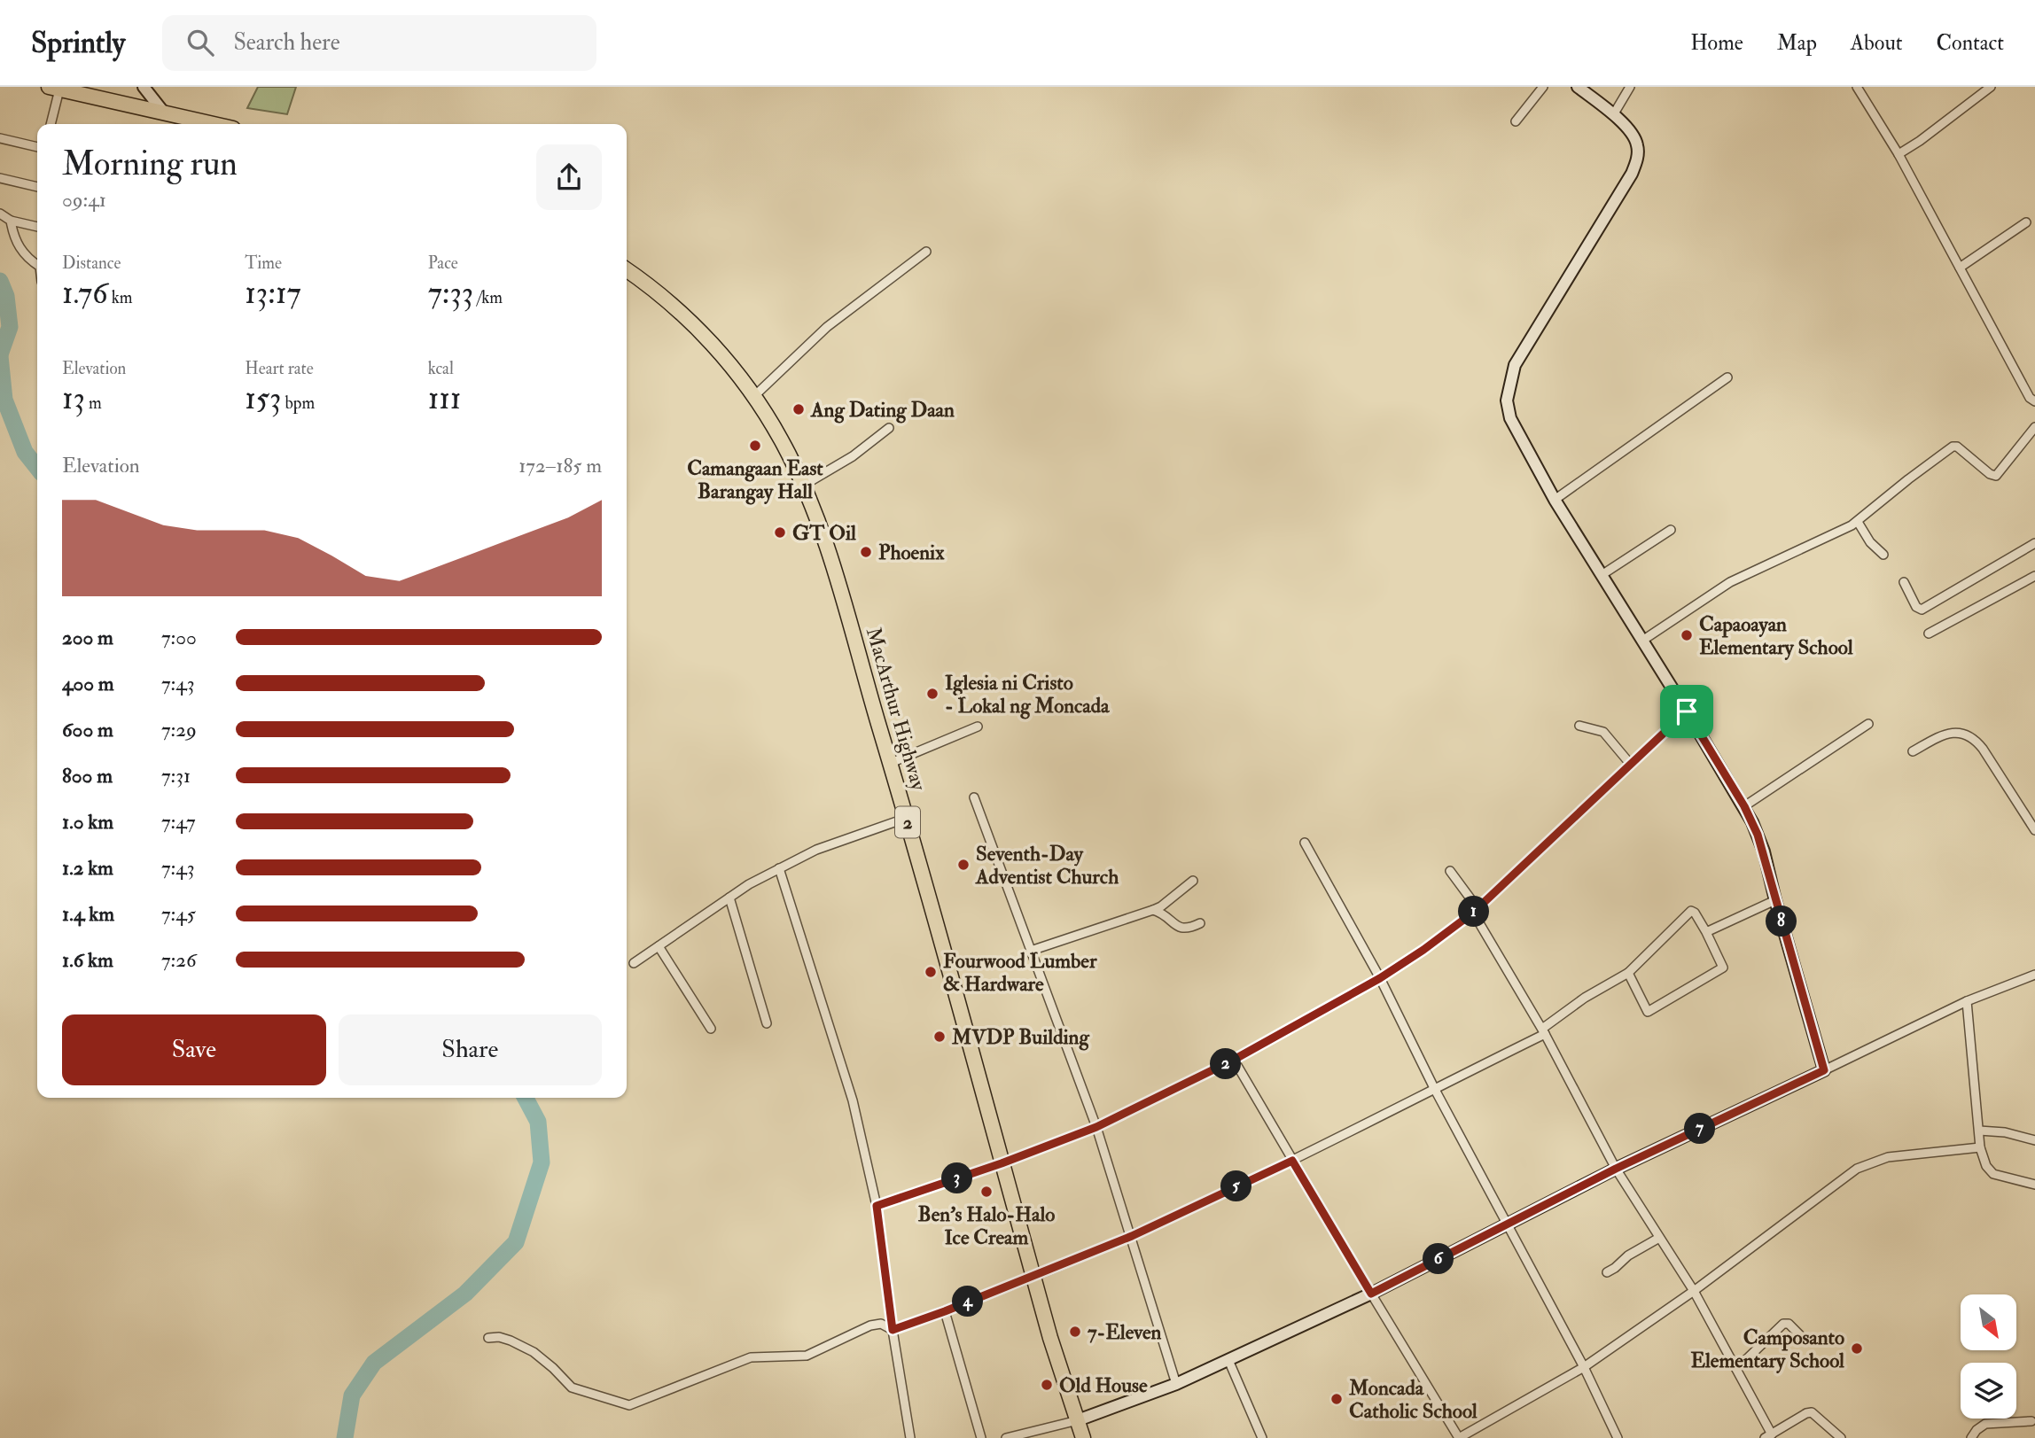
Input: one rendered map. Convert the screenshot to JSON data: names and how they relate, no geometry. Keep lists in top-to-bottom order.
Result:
{
  "streets": {
    "highway": ["MacArthur Highway", "2"]
  },
  "places": [
    "Ang Dating Daan",
    "Camangaan East Barangay Hall",
    "GT Oil",
    "Phoenix",
    "Capaoayan Elementary School",
    "Iglesia ni Cristo - Lokal ng Moncada",
    "Seventh-Day Adventist Church",
    "Fourwood Lumber & Hardware",
    "MVDP Building",
    "Ben's Halo-Halo Ice Cream",
    "7-Eleven",
    "Camposanto Elementary School",
    "Old House",
    "Moncada Catholic School"
  ],
  "north": "bottom right",
  "page": {
    "header": "Sprintly",
    "search": "Search here",
    "nav": [
      "Home",
      "Map",
      "About",
      "Contact"
    ],
    "heading": ["Morning run", "09:41"],
    "stats": [
      ["Distance", "1.76 km"],
      ["Time", "13:17"],
      ["Pace", "7:33 /km"],
      ["Elevation", "13 m"],
      ["Heart rate", "153 bpm"],
      ["kcal", "111"]
    ],
    "chart": ["Elevation", "172–185 m"],
    "list": [
      {
        "name": "200 m",
        "note": "7:00"
      },
      {
        "name": "400 m",
        "note": "7:43"
      },
      {
        "name": "600 m",
        "note": "7:29"
      },
      {
        "name": "800 m",
        "note": "7:31"
      },
      {
        "name": "1.0 km",
        "note": "7:47"
      },
      {
        "name": "1.2 km",
        "note": "7:43"
      },
      {
        "name": "1.4 km",
        "note": "7:45"
      },
      {
        "name": "1.6 km",
        "note": "7:26"
      }
    ],
    "pins": [
      "1",
      "8",
      "2",
      "7",
      "3",
      "5",
      "6",
      "4"
    ],
    "buttons": ["Save", "Share"]
  }
}
